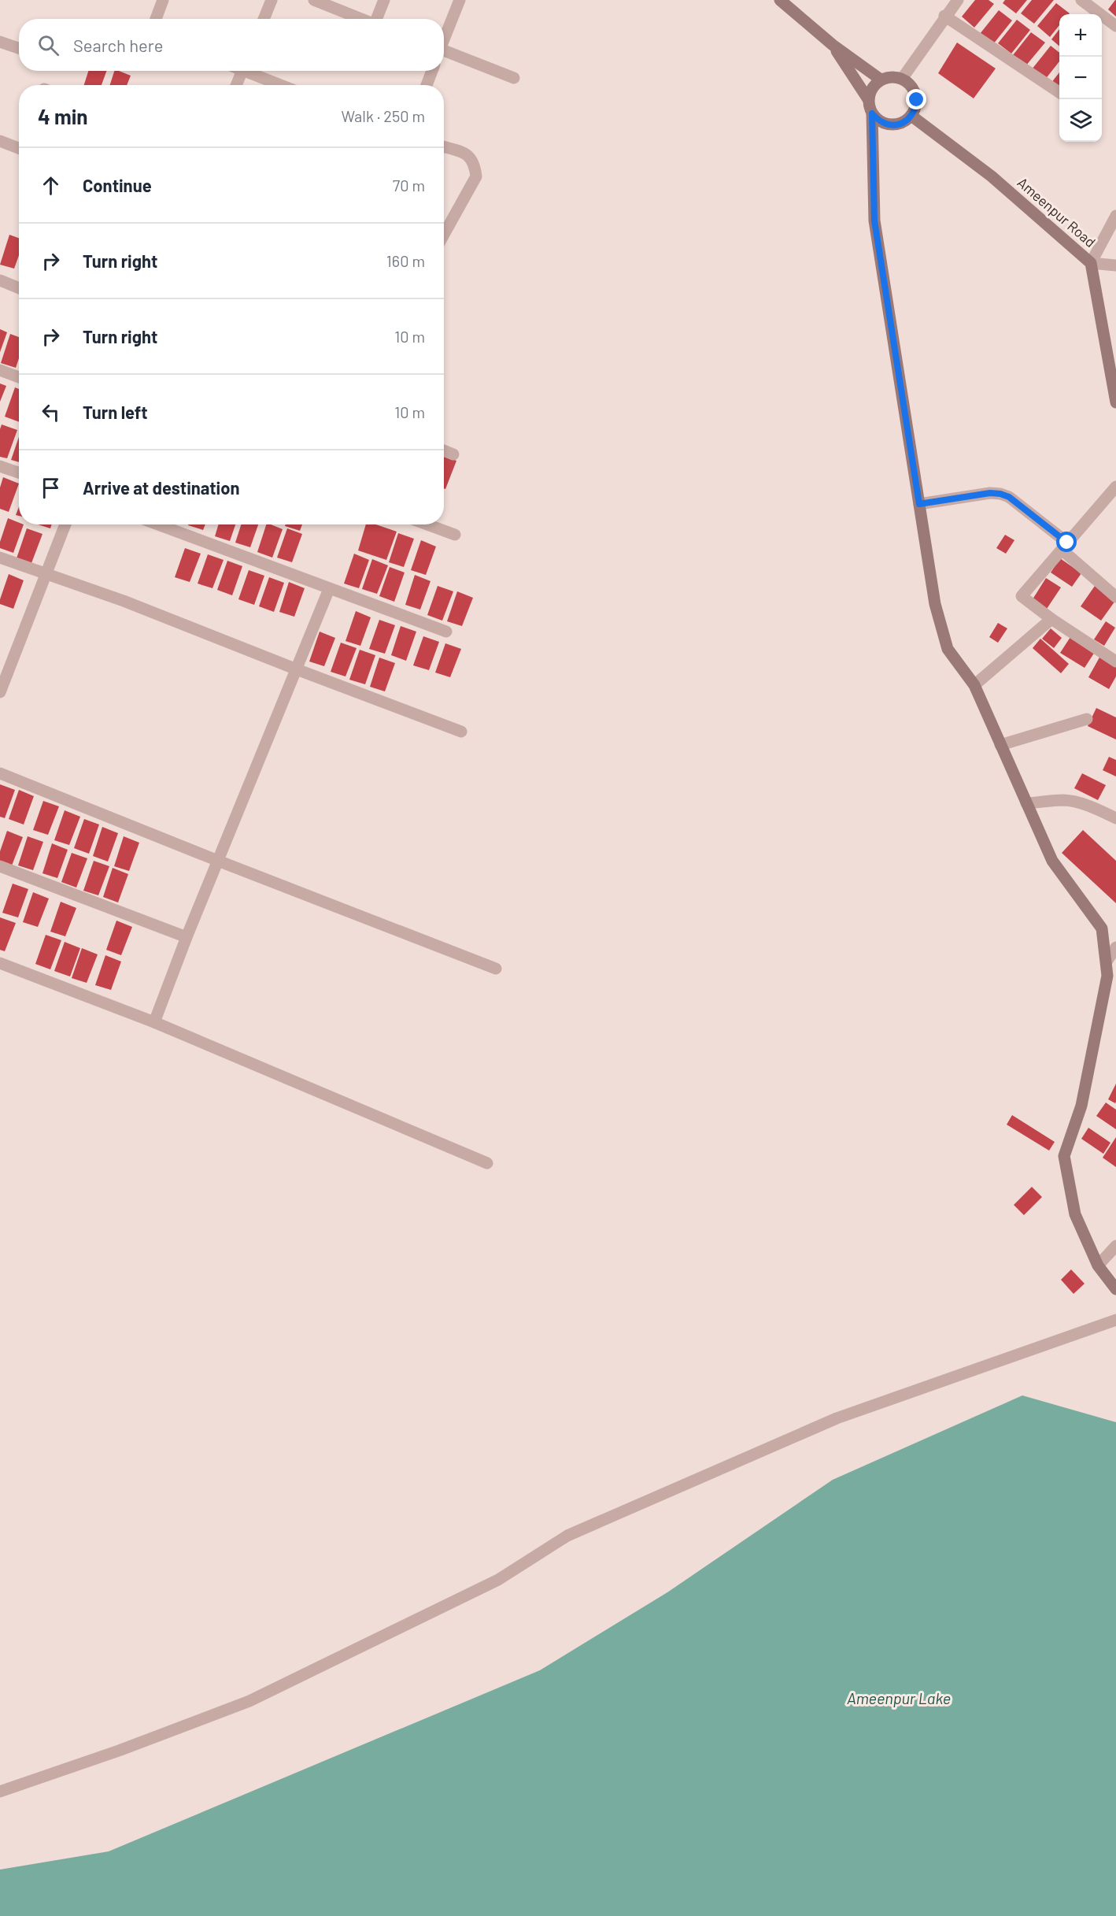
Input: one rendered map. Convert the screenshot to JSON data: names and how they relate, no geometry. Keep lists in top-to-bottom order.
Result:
{
  "streets": {
    "street": ["Ameenpur Road"]
  },
  "water": ["Ameenpur Lake"],
  "page": {
    "map_buttons": ["+", "−"],
    "search": "Search here",
    "heading": ["4 min", "Walk · 250 m"],
    "list": [
      ["Continue", "70 m"],
      ["Turn right", "160 m"],
      ["Turn right", "10 m"],
      ["Turn left", "10 m"],
      "Arrive at destination"
    ]
  }
}
